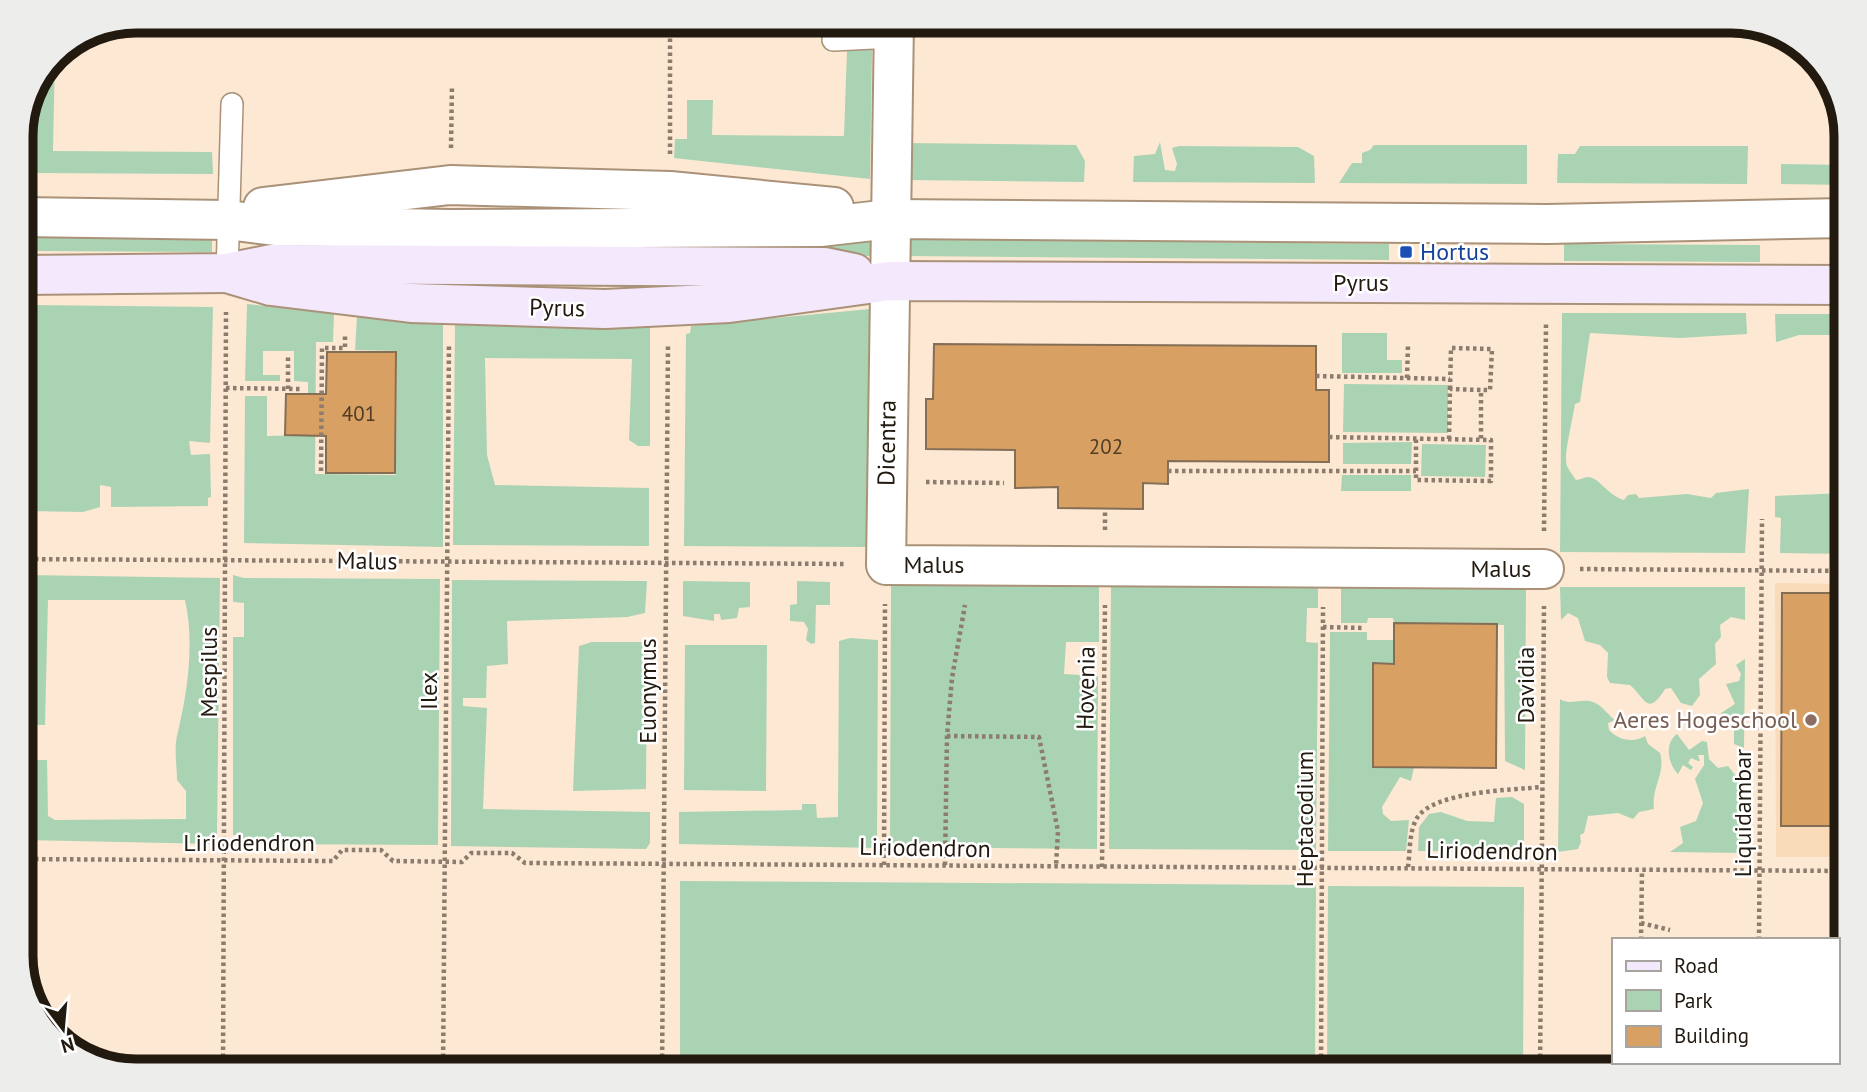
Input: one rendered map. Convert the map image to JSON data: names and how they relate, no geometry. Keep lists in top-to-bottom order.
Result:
{
  "streets": {
    "street": ["Pyrus", "Dicentra", "Malus"],
    "path": [
      "Mespilus",
      "Davidia",
      "Hovenia",
      "Ilex",
      "Euonymus",
      "Liquidambar",
      "Heptacodium",
      "Liriodendron"
    ]
  },
  "crossings": [
    ["Pyrus", "Dicentra"],
    ["Pyrus", "Mespilus"],
    ["Dicentra", "Malus"],
    ["Malus", "Mespilus"],
    ["Malus", "Davidia"],
    ["Malus", "Hovenia"],
    ["Malus", "Ilex"],
    ["Malus", "Euonymus"],
    ["Malus", "Liquidambar"],
    ["Malus", "Heptacodium"],
    ["Mespilus", "Liriodendron"],
    ["Davidia", "Liriodendron"],
    ["Hovenia", "Liriodendron"],
    ["Ilex", "Liriodendron"],
    ["Euonymus", "Liriodendron"],
    ["Liquidambar", "Liriodendron"],
    ["Heptacodium", "Liriodendron"]
  ],
  "places": {
    "transit": ["Hortus"],
    "other": ["Aeres Hogeschool"]
  },
  "house_numbers": ["401", "202"],
  "legend": ["Road", "Park", "Building"],
  "north": "bottom"
}
